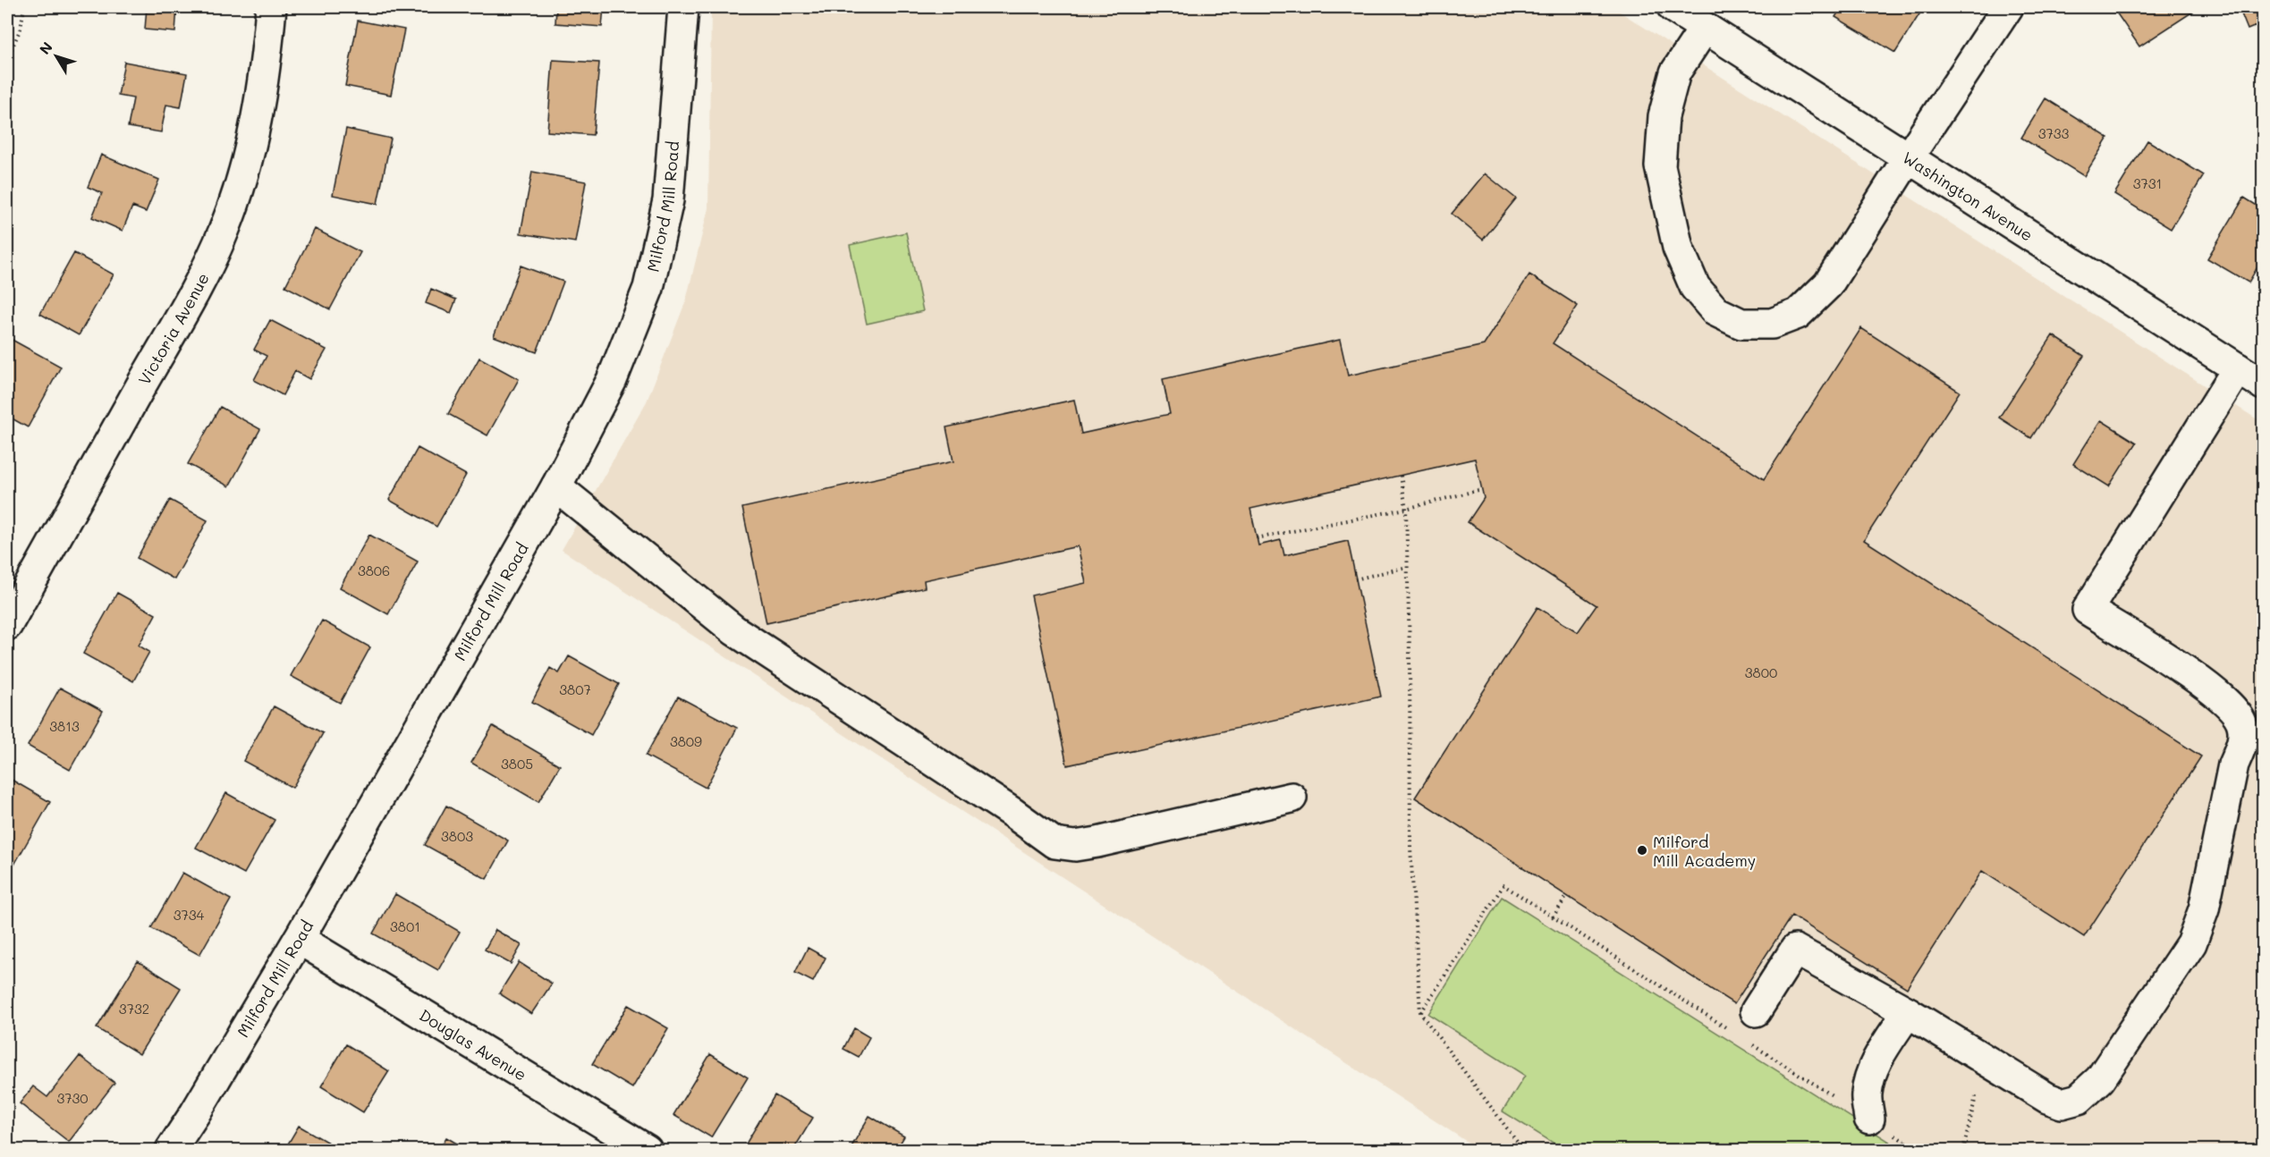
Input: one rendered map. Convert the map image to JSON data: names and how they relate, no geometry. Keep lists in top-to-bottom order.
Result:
{
  "streets": {
    "main road": [
      "Washington Avenue",
      "Milford Mill Road",
      "Victoria Avenue",
      "Douglas Avenue"
    ]
  },
  "crossings": [
    ["Milford Mill Road", "Douglas Avenue"]
  ],
  "places": ["Milford Mill Academy"],
  "house_numbers": [
    "3733",
    "3731",
    "3806",
    "3800",
    "3807",
    "3813",
    "3809",
    "3805",
    "3803",
    "3734",
    "3801",
    "3732",
    "3730"
  ],
  "north": "top left"
}
